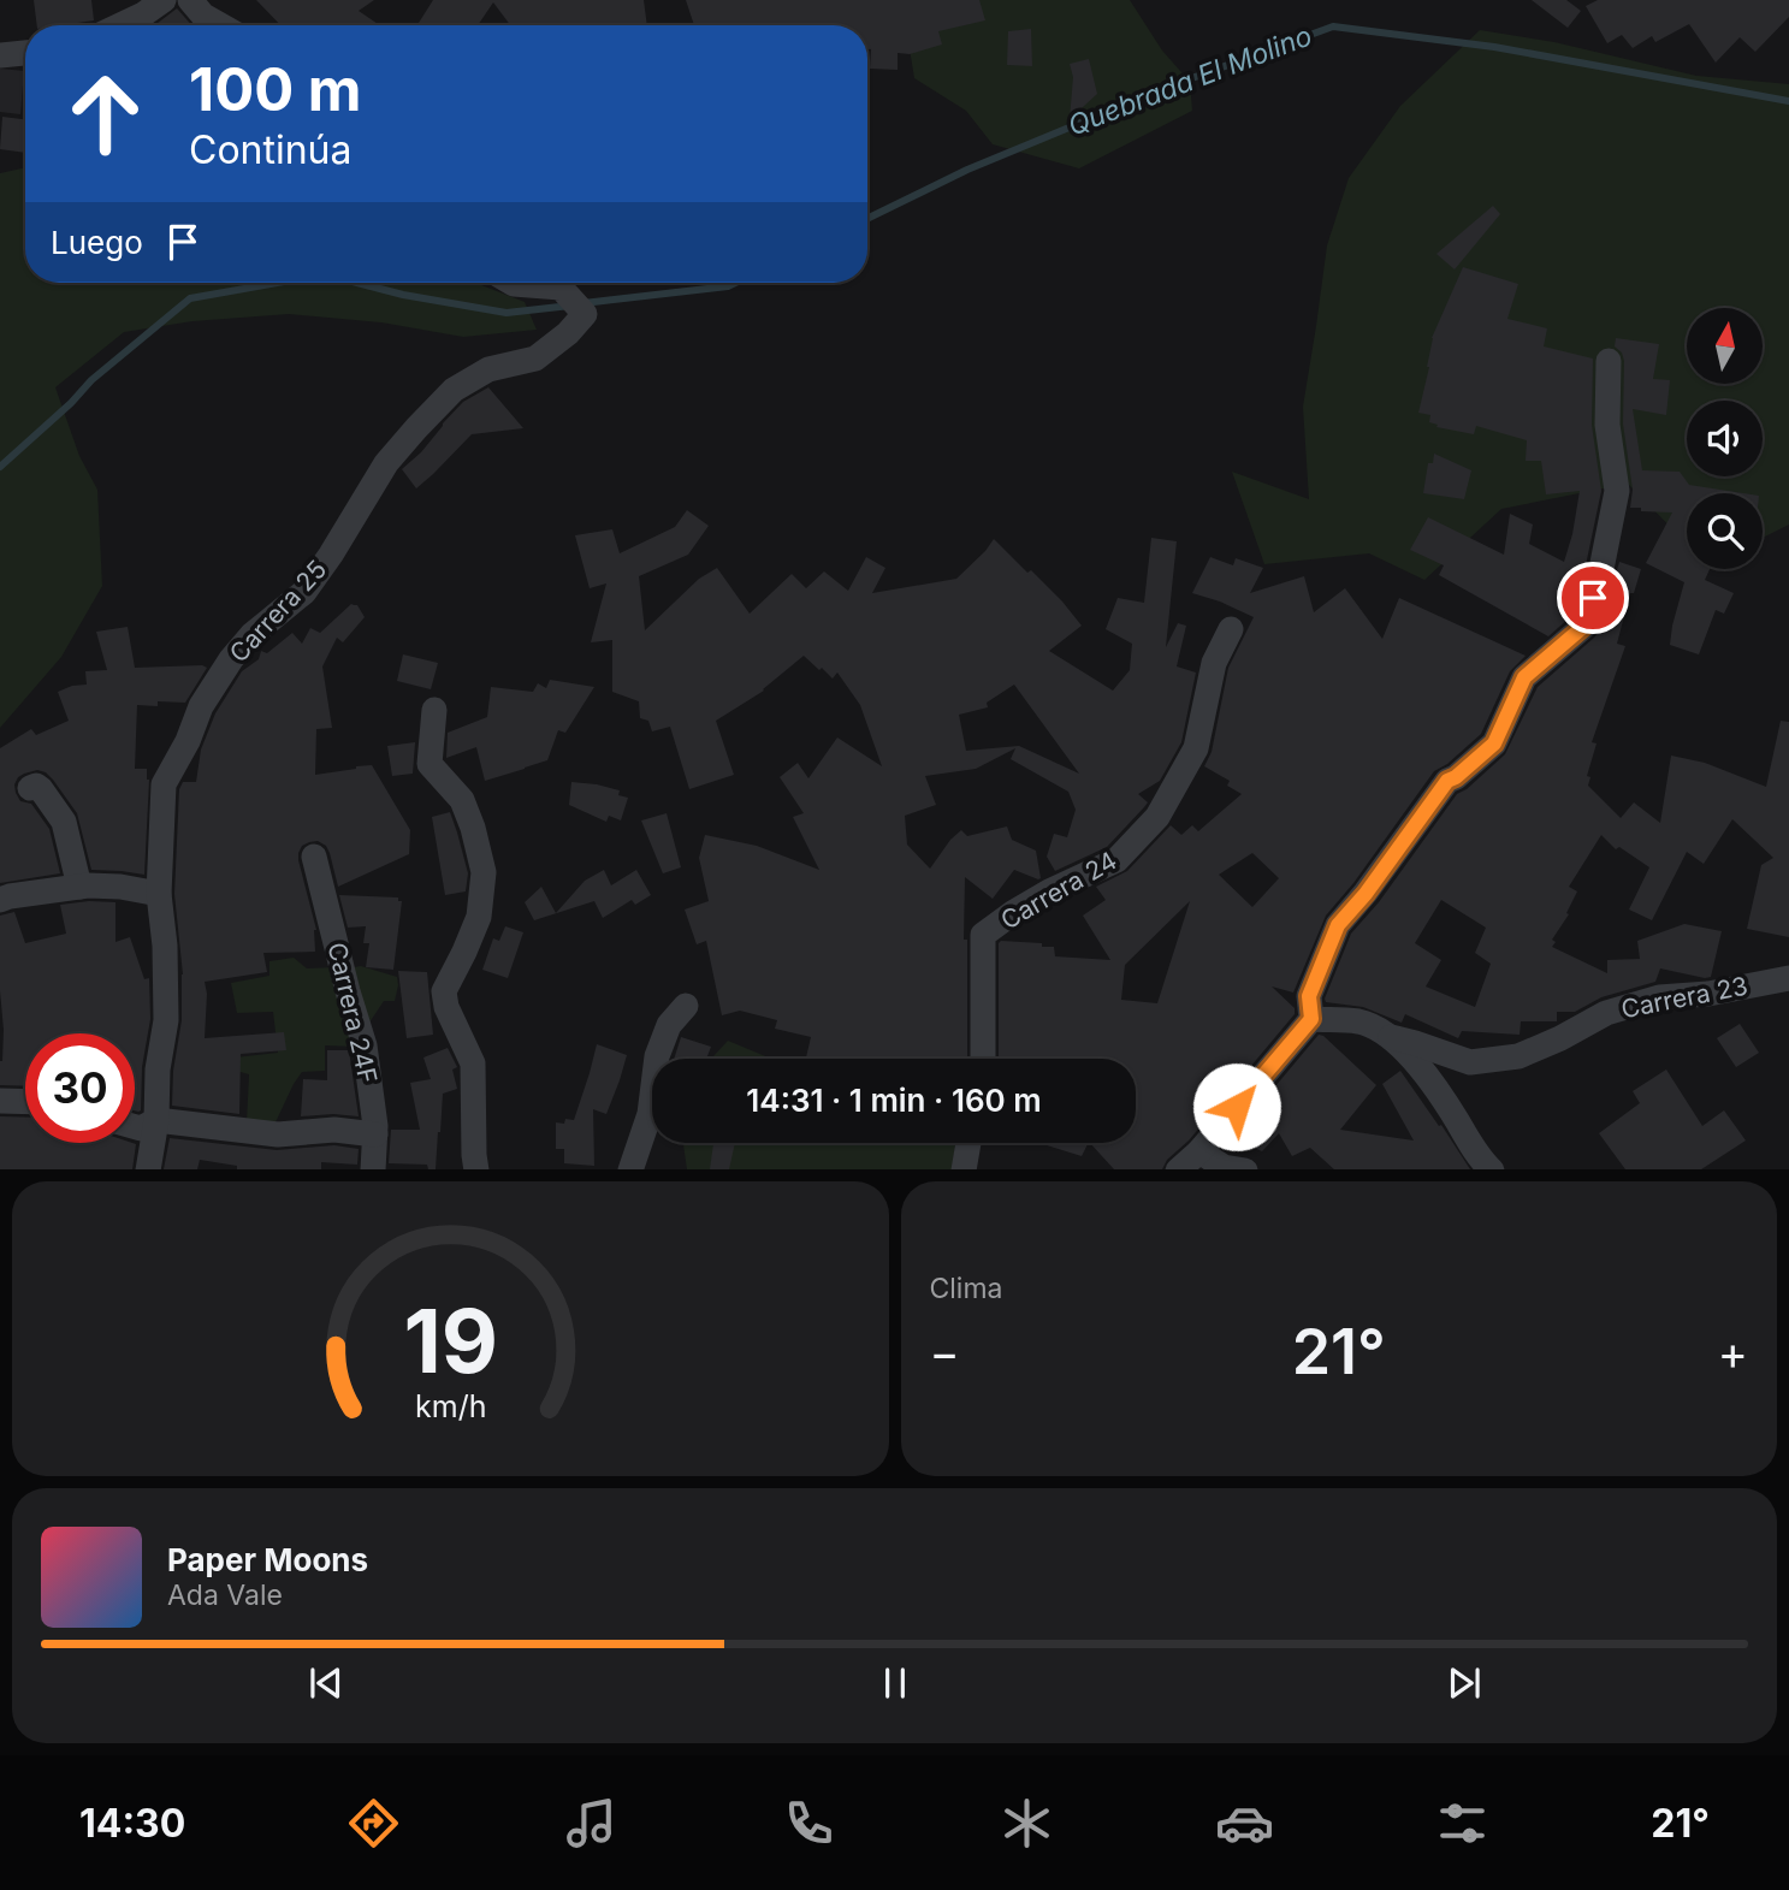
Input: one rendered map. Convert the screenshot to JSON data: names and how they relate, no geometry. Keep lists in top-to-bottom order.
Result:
{
  "streets": {
    "street": [
      "Carrera 25",
      "Carrera 24",
      "Carrera 23",
      "Carrera 24F"
    ]
  },
  "water": ["Quebrada El Molino"],
  "north": "top",
  "page": {
    "turn": ["100 m", "Continúa"],
    "then": "Luego",
    "limit": "30",
    "trip": "14:31 · 1 min · 160 m",
    "tile": "Clima",
    "heat": ["−", "21°", "+"],
    "song": ["Paper Moons", "Ada Vale"],
    "tabs": ["14:30", "21°"],
    "gauge": ["19", "km/h"]
  }
}
